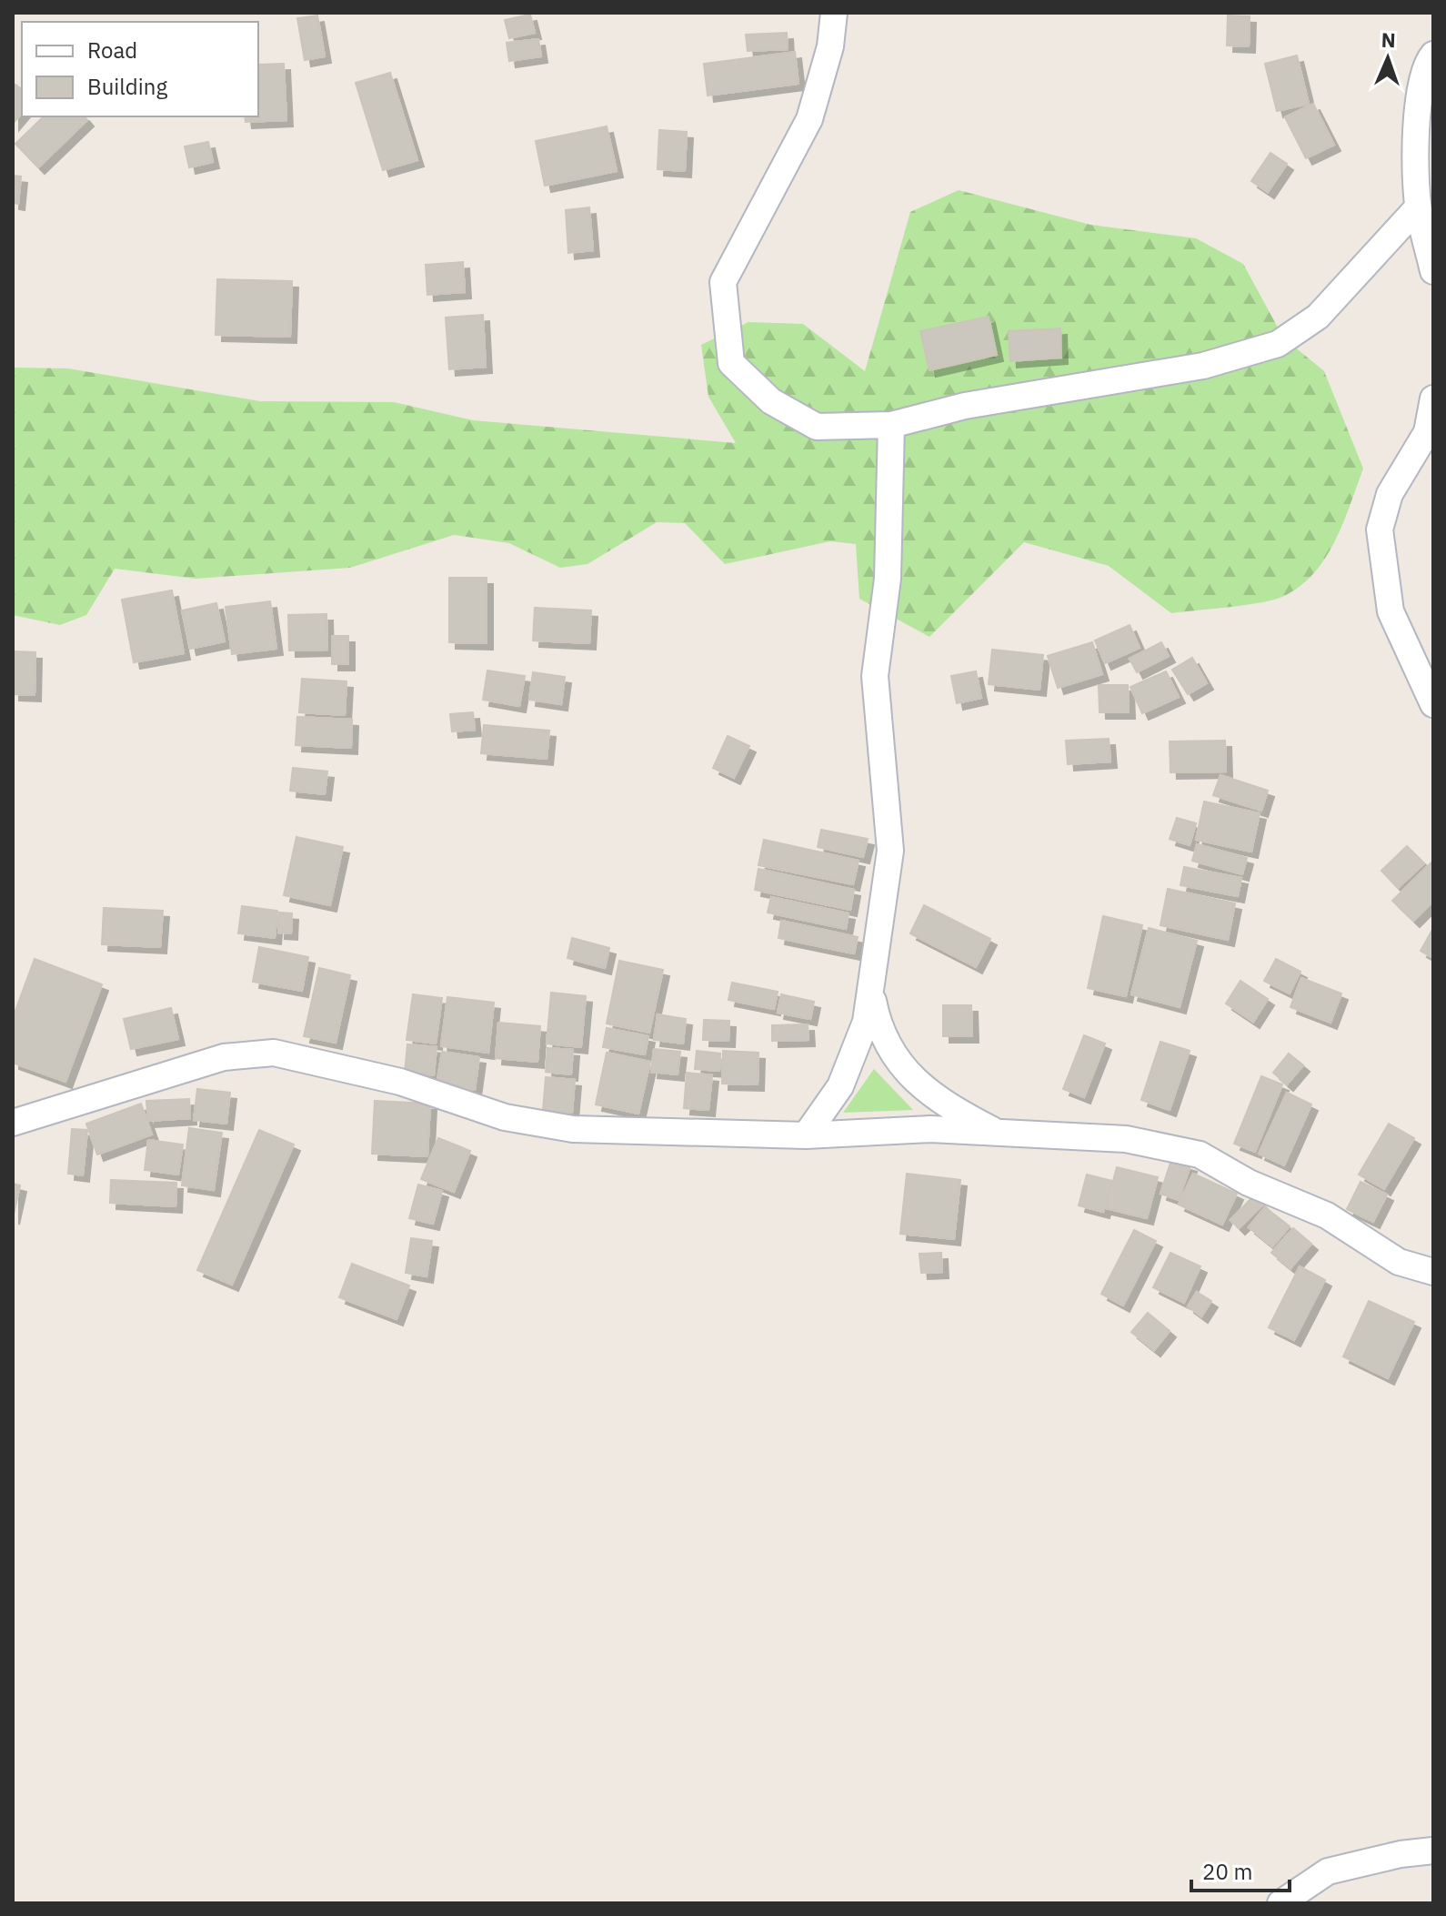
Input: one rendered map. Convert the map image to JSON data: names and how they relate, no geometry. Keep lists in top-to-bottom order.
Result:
{
  "legend": ["Road", "Building"],
  "scale_bar": "20 m",
  "north": "top"
}
